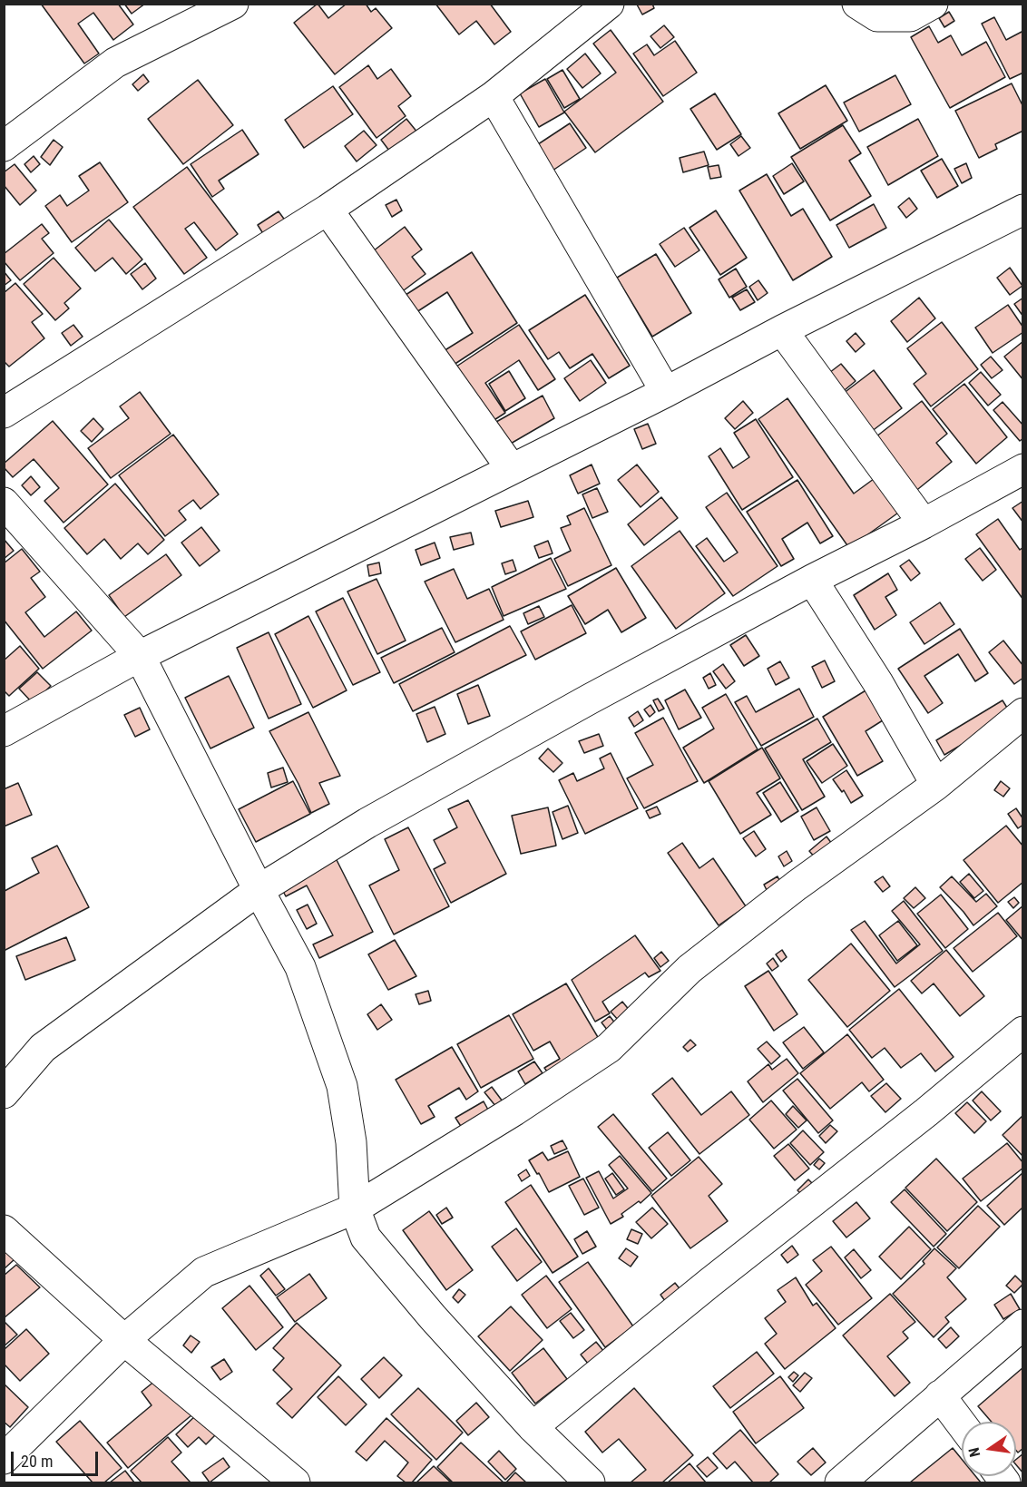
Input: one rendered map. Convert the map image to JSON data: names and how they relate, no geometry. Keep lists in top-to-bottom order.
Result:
{
  "scale_bar": "20 m",
  "north": "left"
}
